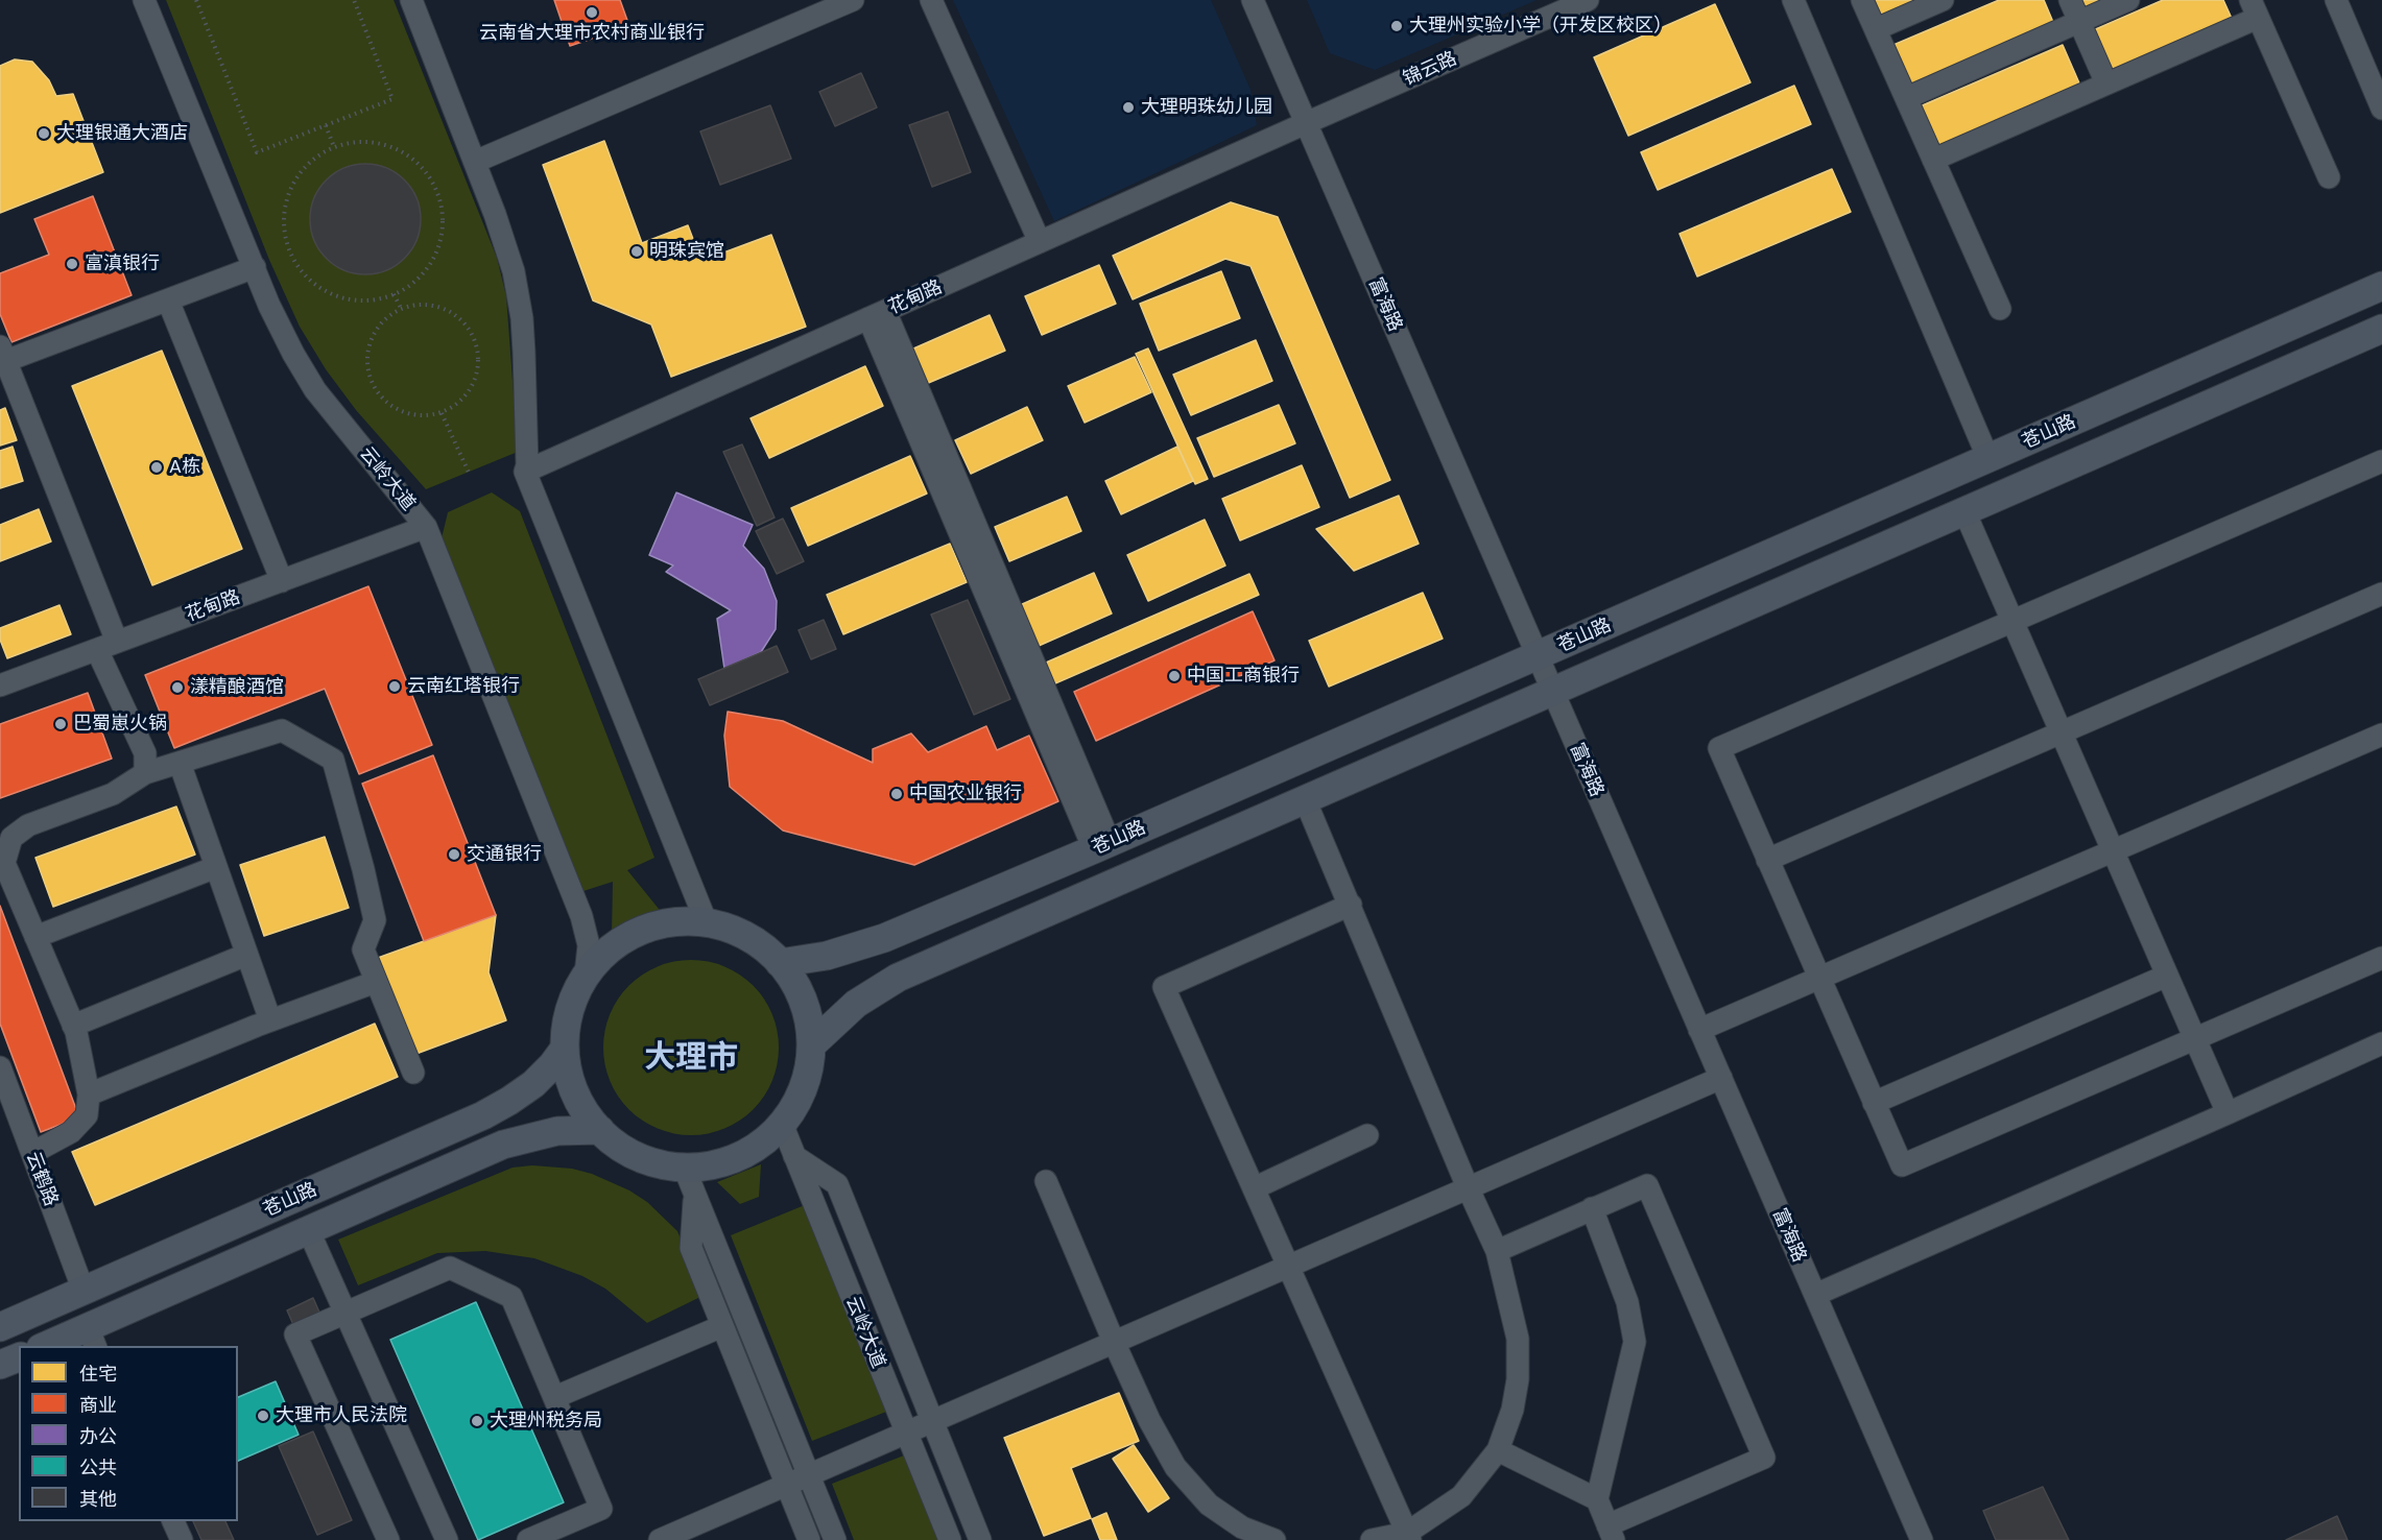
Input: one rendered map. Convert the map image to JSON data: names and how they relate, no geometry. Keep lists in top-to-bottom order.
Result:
{
  "streets": {
    "main road": ["苍山路"],
    "street": [
      "锦云路",
      "花甸路",
      "富海路",
      "云岭大道",
      "云鹤路"
    ]
  },
  "crossings": [
    ["锦云路", "花甸路"],
    ["锦云路", "富海路"],
    ["花甸路", "富海路"],
    ["花甸路", "云岭大道"],
    ["富海路", "苍山路"],
    ["苍山路", "云鹤路"]
  ],
  "districts": ["大理市"],
  "places": [
    "云南省大理市农村商业银行",
    "大理州实验小学（开发区校区）",
    "大理明珠幼儿园",
    "大理银通大酒店",
    "明珠宾馆",
    "富滇银行",
    "A栋",
    "中国工商银行",
    "云南红塔银行",
    "漾精酿酒馆",
    "巴蜀崽火锅",
    "中国农业银行",
    "交通银行",
    "大理市人民法院",
    "大理州税务局"
  ],
  "legend": [
    "住宅",
    "商业",
    "办公",
    "公共",
    "其他"
  ]
}
